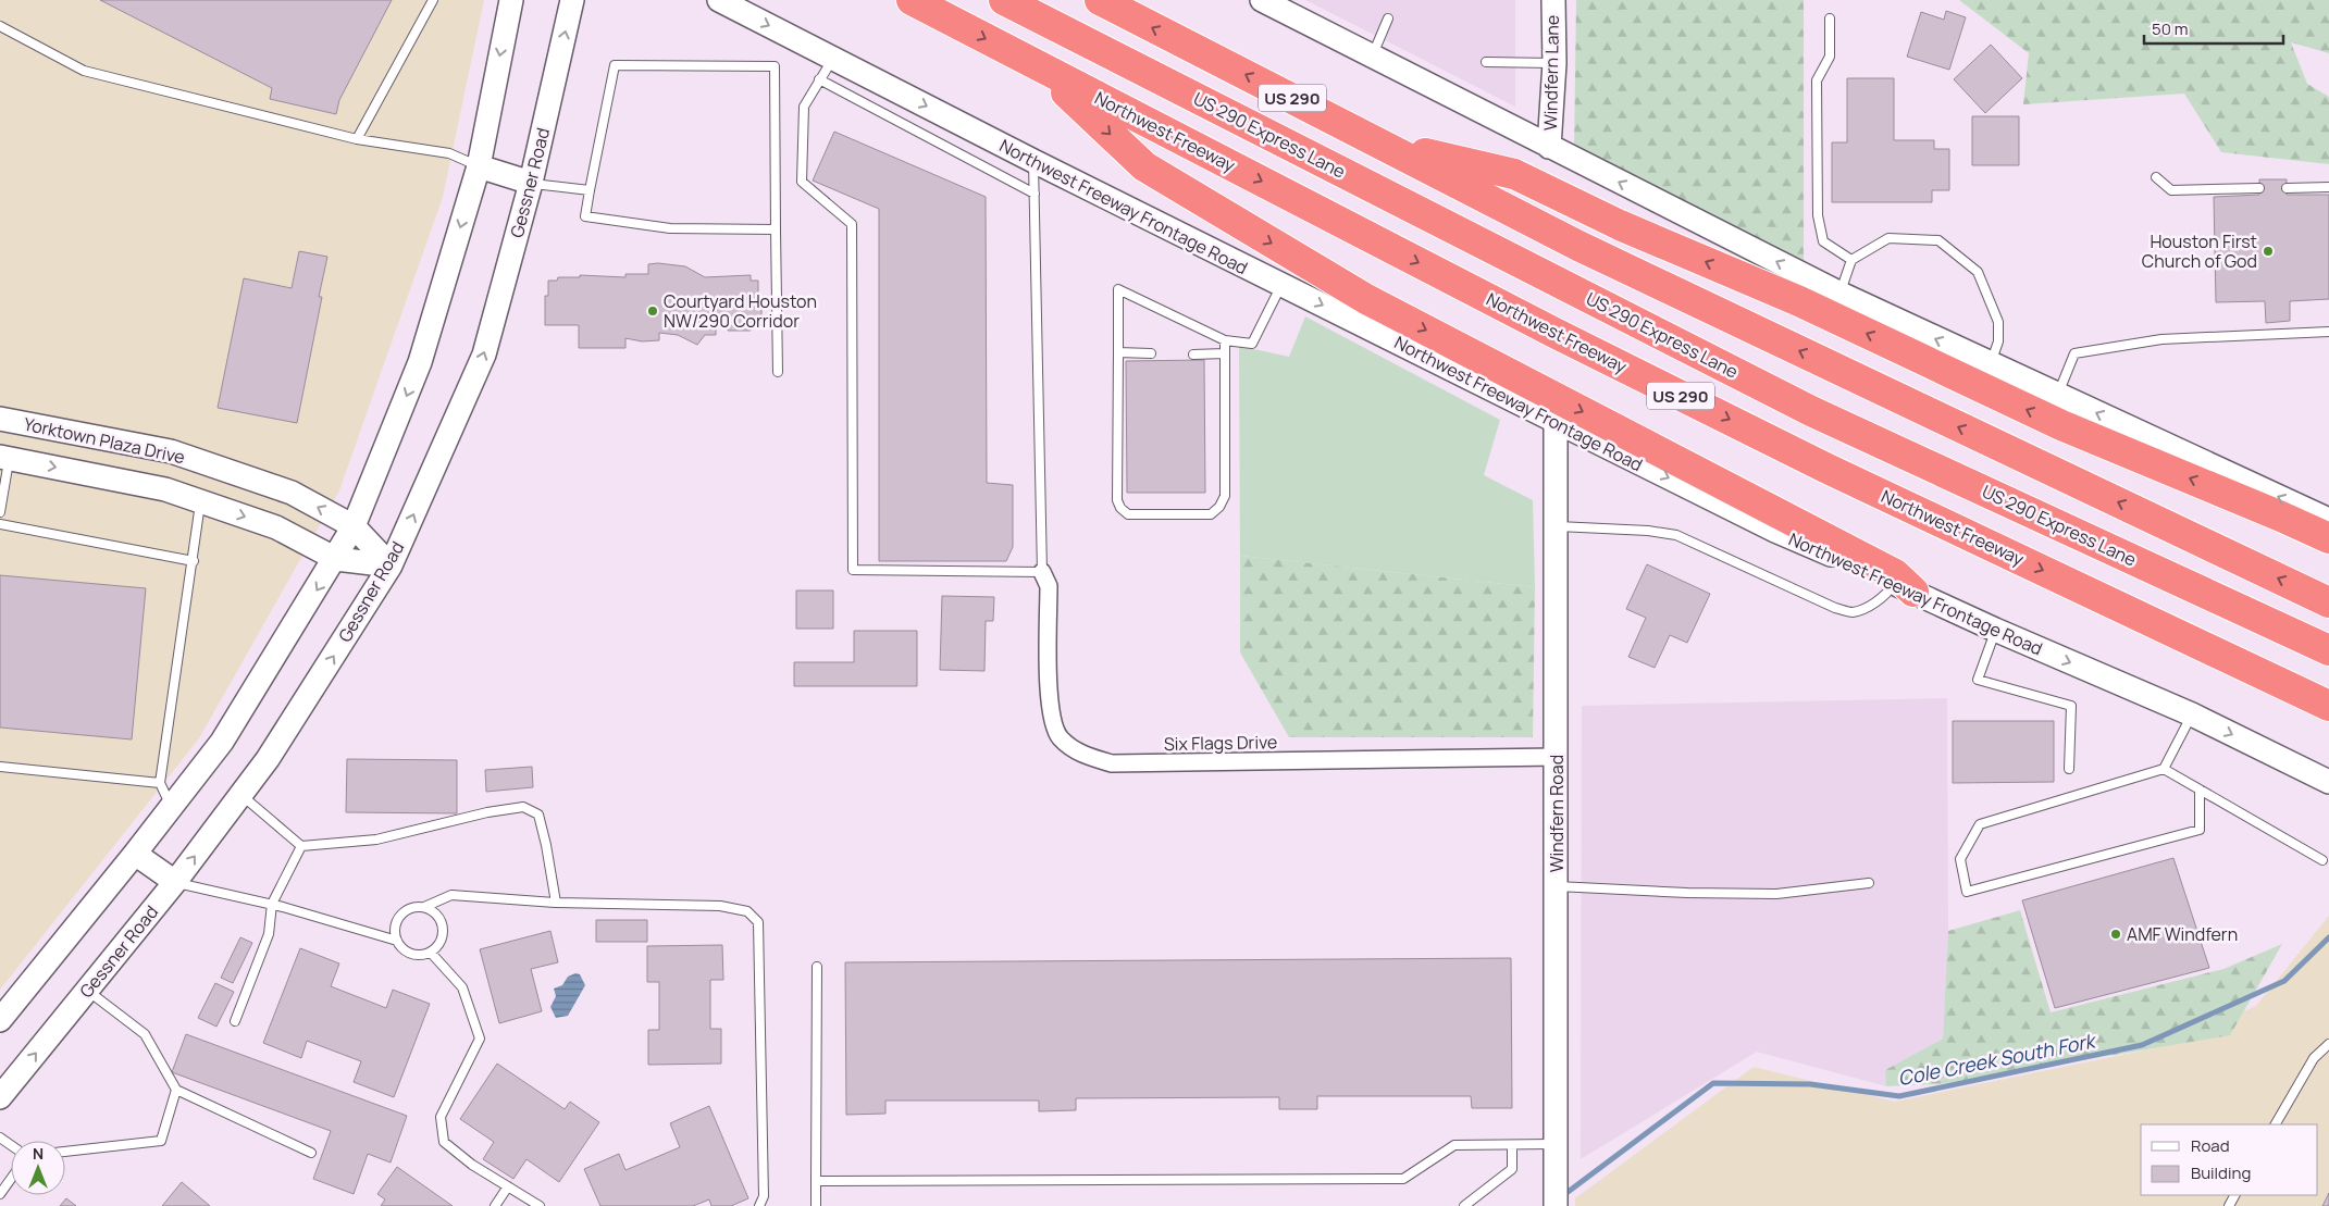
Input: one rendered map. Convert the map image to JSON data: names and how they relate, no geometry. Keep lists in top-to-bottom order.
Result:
{
  "streets": {
    "highway": ["US 290", "Northwest Freeway", "US 290 Express Lane"],
    "main road": [
      "Windfern Lane",
      "Gessner Road",
      "Northwest Freeway Frontage Road",
      "Yorktown Plaza Drive",
      "Windfern Road"
    ],
    "street": ["Six Flags Drive"]
  },
  "crossings": [
    ["Gessner Road", "Yorktown Plaza Drive"],
    ["Northwest Freeway Frontage Road", "Windfern Road"],
    ["Six Flags Drive", "Windfern Road"]
  ],
  "one_way": ["Northwest Freeway Frontage Road"],
  "water": ["Cole Creek South Fork"],
  "places": ["Houston First Church of God", "Courtyard Houston NW/290 Corridor", "AMF Windfern"],
  "legend": ["Road", "Building"],
  "scale_bar": "50 m",
  "north": "top"
}
